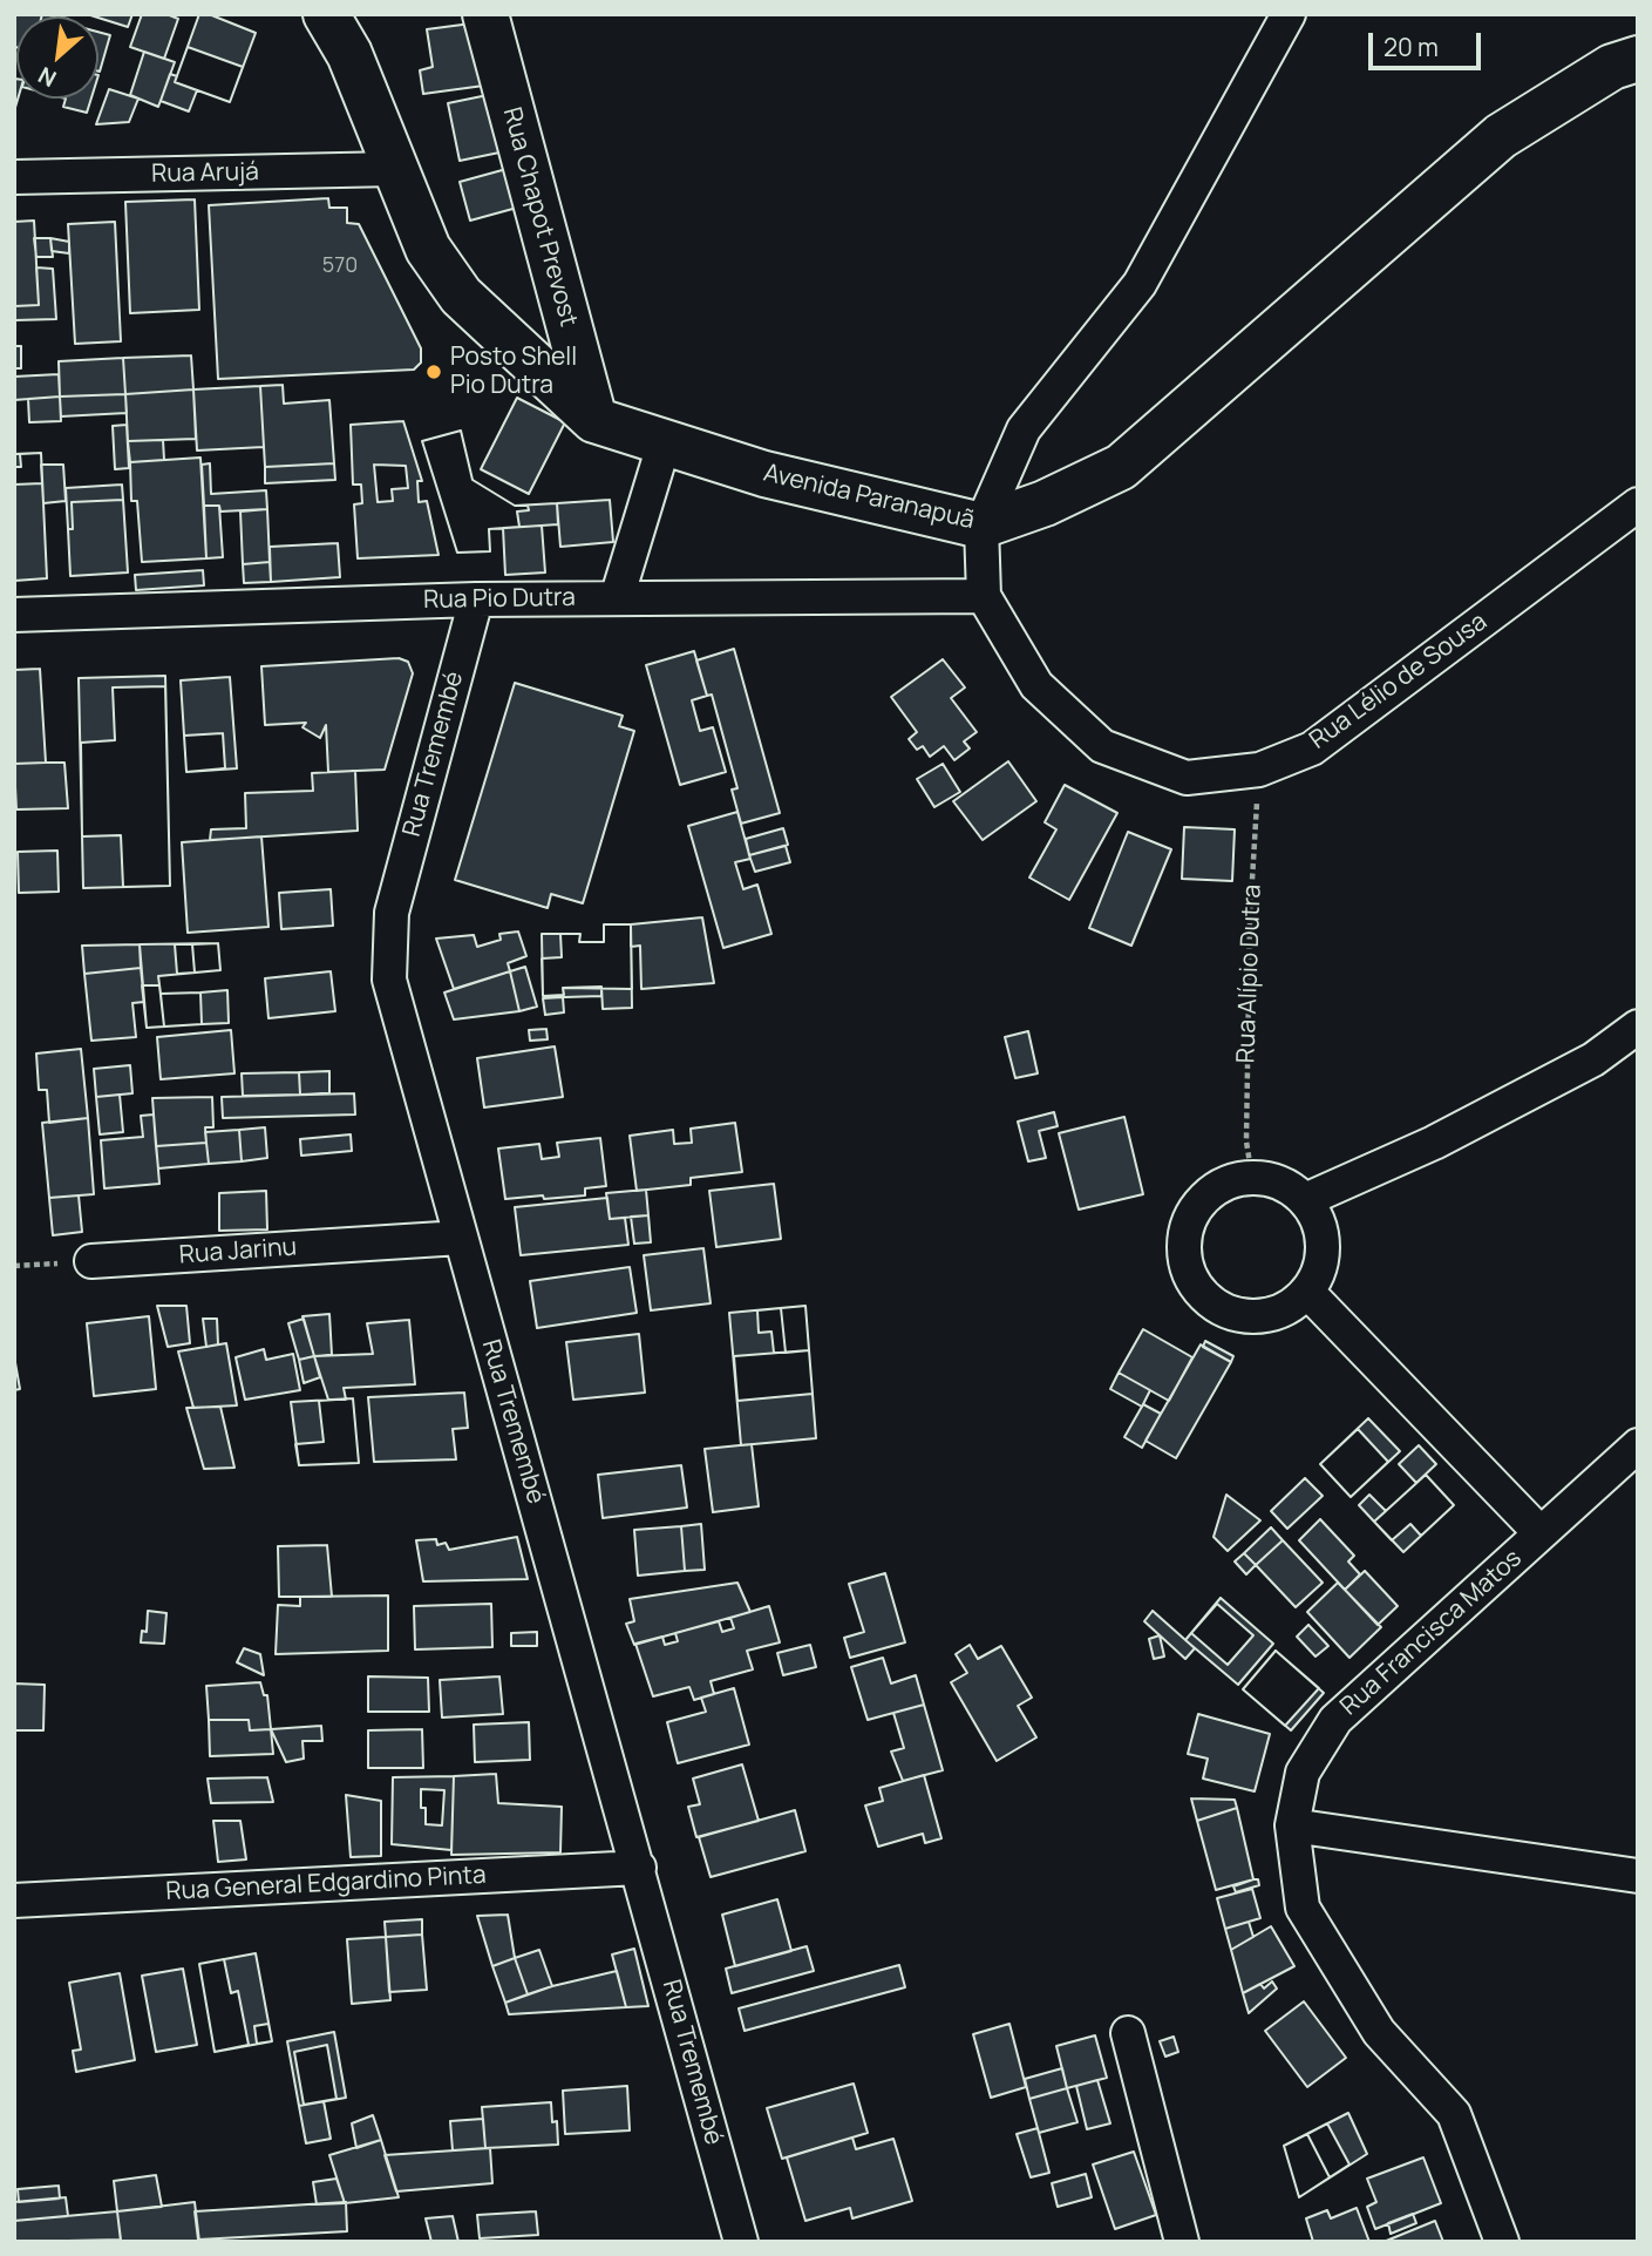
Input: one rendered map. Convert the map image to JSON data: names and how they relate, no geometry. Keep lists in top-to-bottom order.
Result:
{
  "streets": {
    "street": [
      "Rua Arujá",
      "Rua Chapot Prevost",
      "Avenida Paranapuã",
      "Rua Pio Dutra",
      "Rua Lélio de Sousa",
      "Rua Tremembé",
      "Rua Jarinu",
      "Rua Francisca Matos",
      "Rua General Edgardino Pinta"
    ],
    "path": ["Rua Alípio Dutra"]
  },
  "crossings": [
    ["Rua Arujá", "Avenida Paranapuã"],
    ["Rua Chapot Prevost", "Avenida Paranapuã"],
    ["Avenida Paranapuã", "Rua Lélio de Sousa"],
    ["Rua Pio Dutra", "Rua Lélio de Sousa"],
    ["Rua Pio Dutra", "Rua Tremembé"],
    ["Rua Lélio de Sousa", "Rua Alípio Dutra"],
    ["Rua Tremembé", "Rua Jarinu"],
    ["Rua Tremembé", "Rua General Edgardino Pinta"]
  ],
  "places": ["Posto Shell Pio Dutra"],
  "house_numbers": ["570"],
  "scale_bar": "20 m",
  "north": "bottom left"
}
